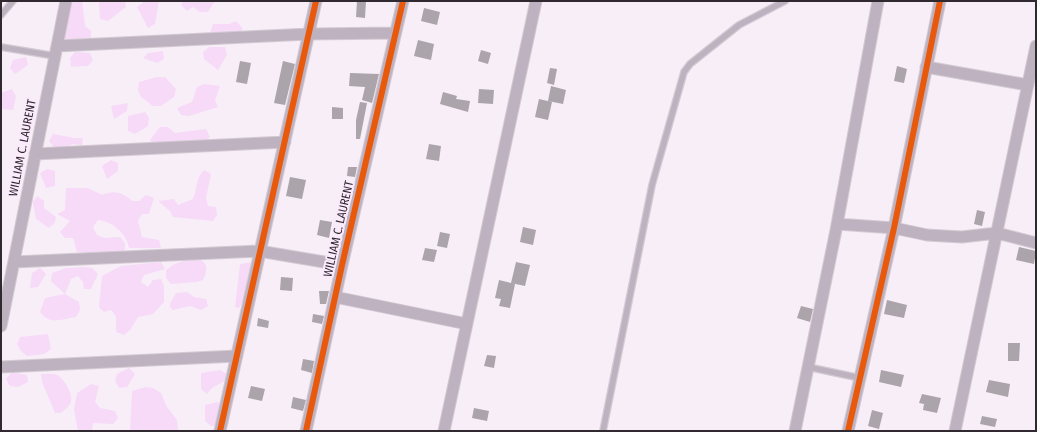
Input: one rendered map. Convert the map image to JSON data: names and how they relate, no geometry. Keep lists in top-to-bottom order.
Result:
{
  "streets": {
    "street": ["WILLIAM C. LAURENT"]
  }
}
